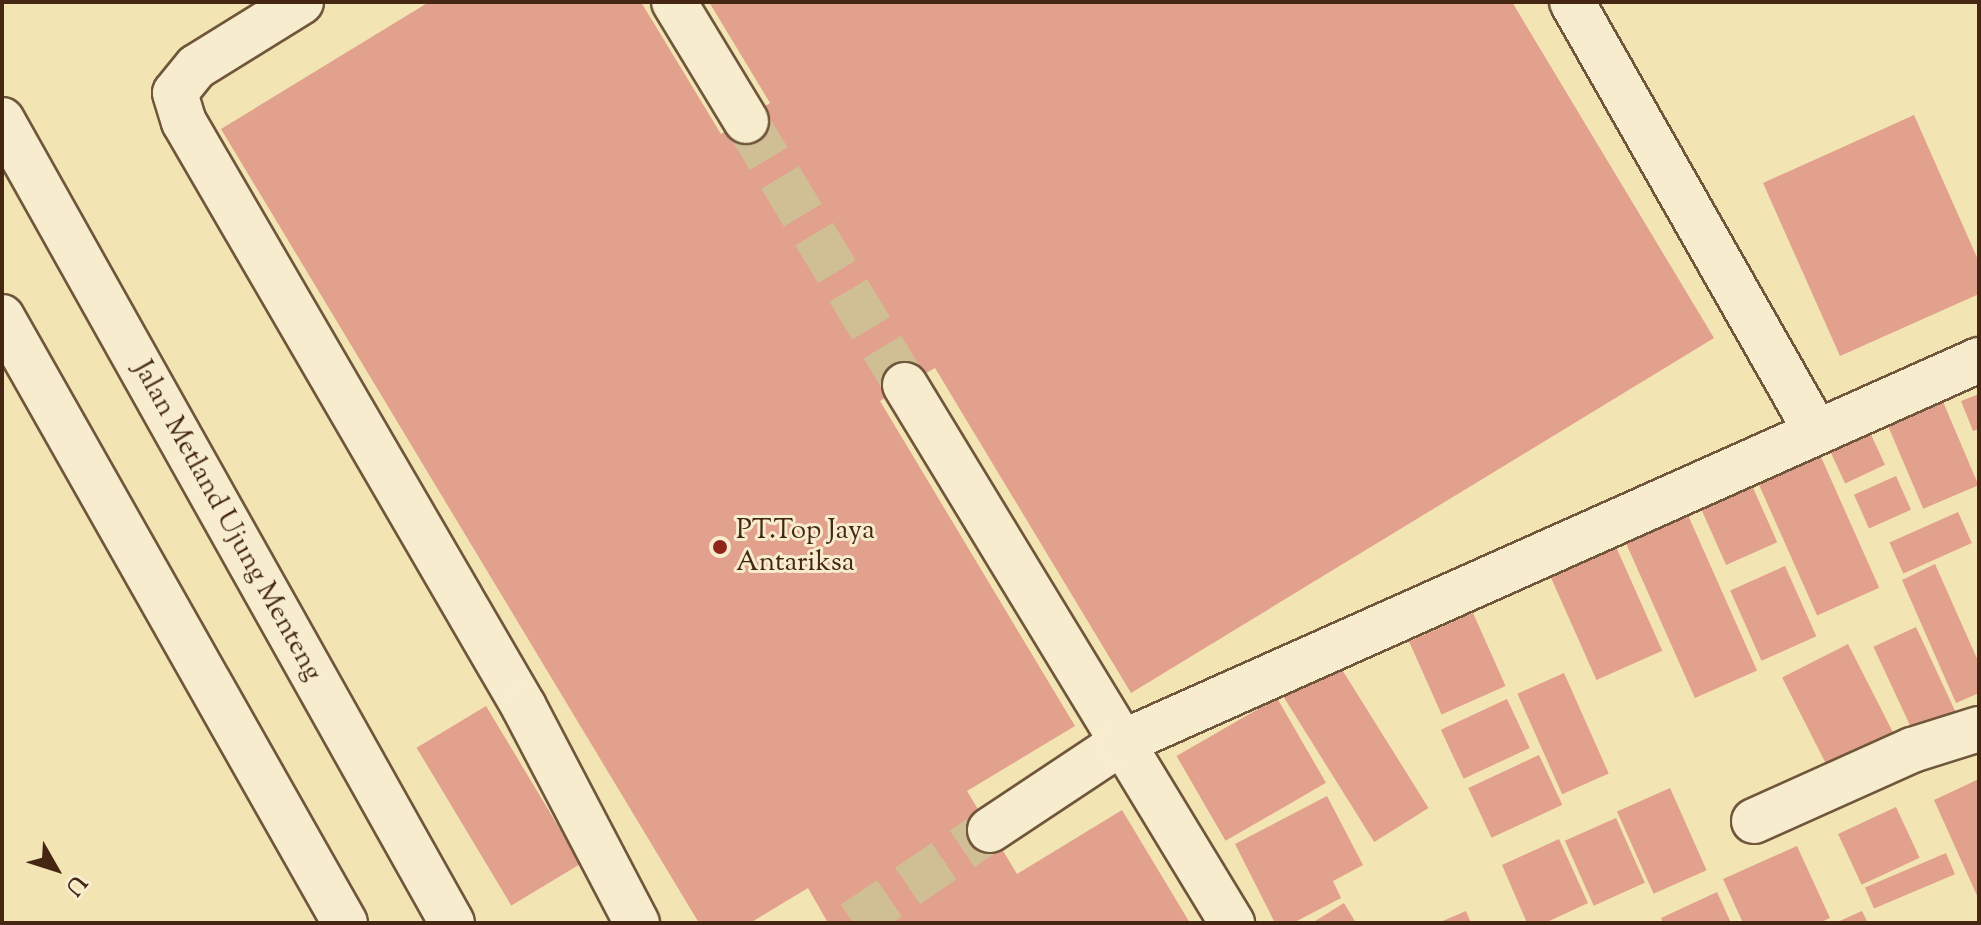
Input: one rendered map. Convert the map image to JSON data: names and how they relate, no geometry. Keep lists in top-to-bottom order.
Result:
{
  "streets": {
    "street": ["Jalan Metland Ujung Menteng"]
  },
  "places": ["PT.Top Jaya Antariksa"],
  "north": "bottom right"
}
